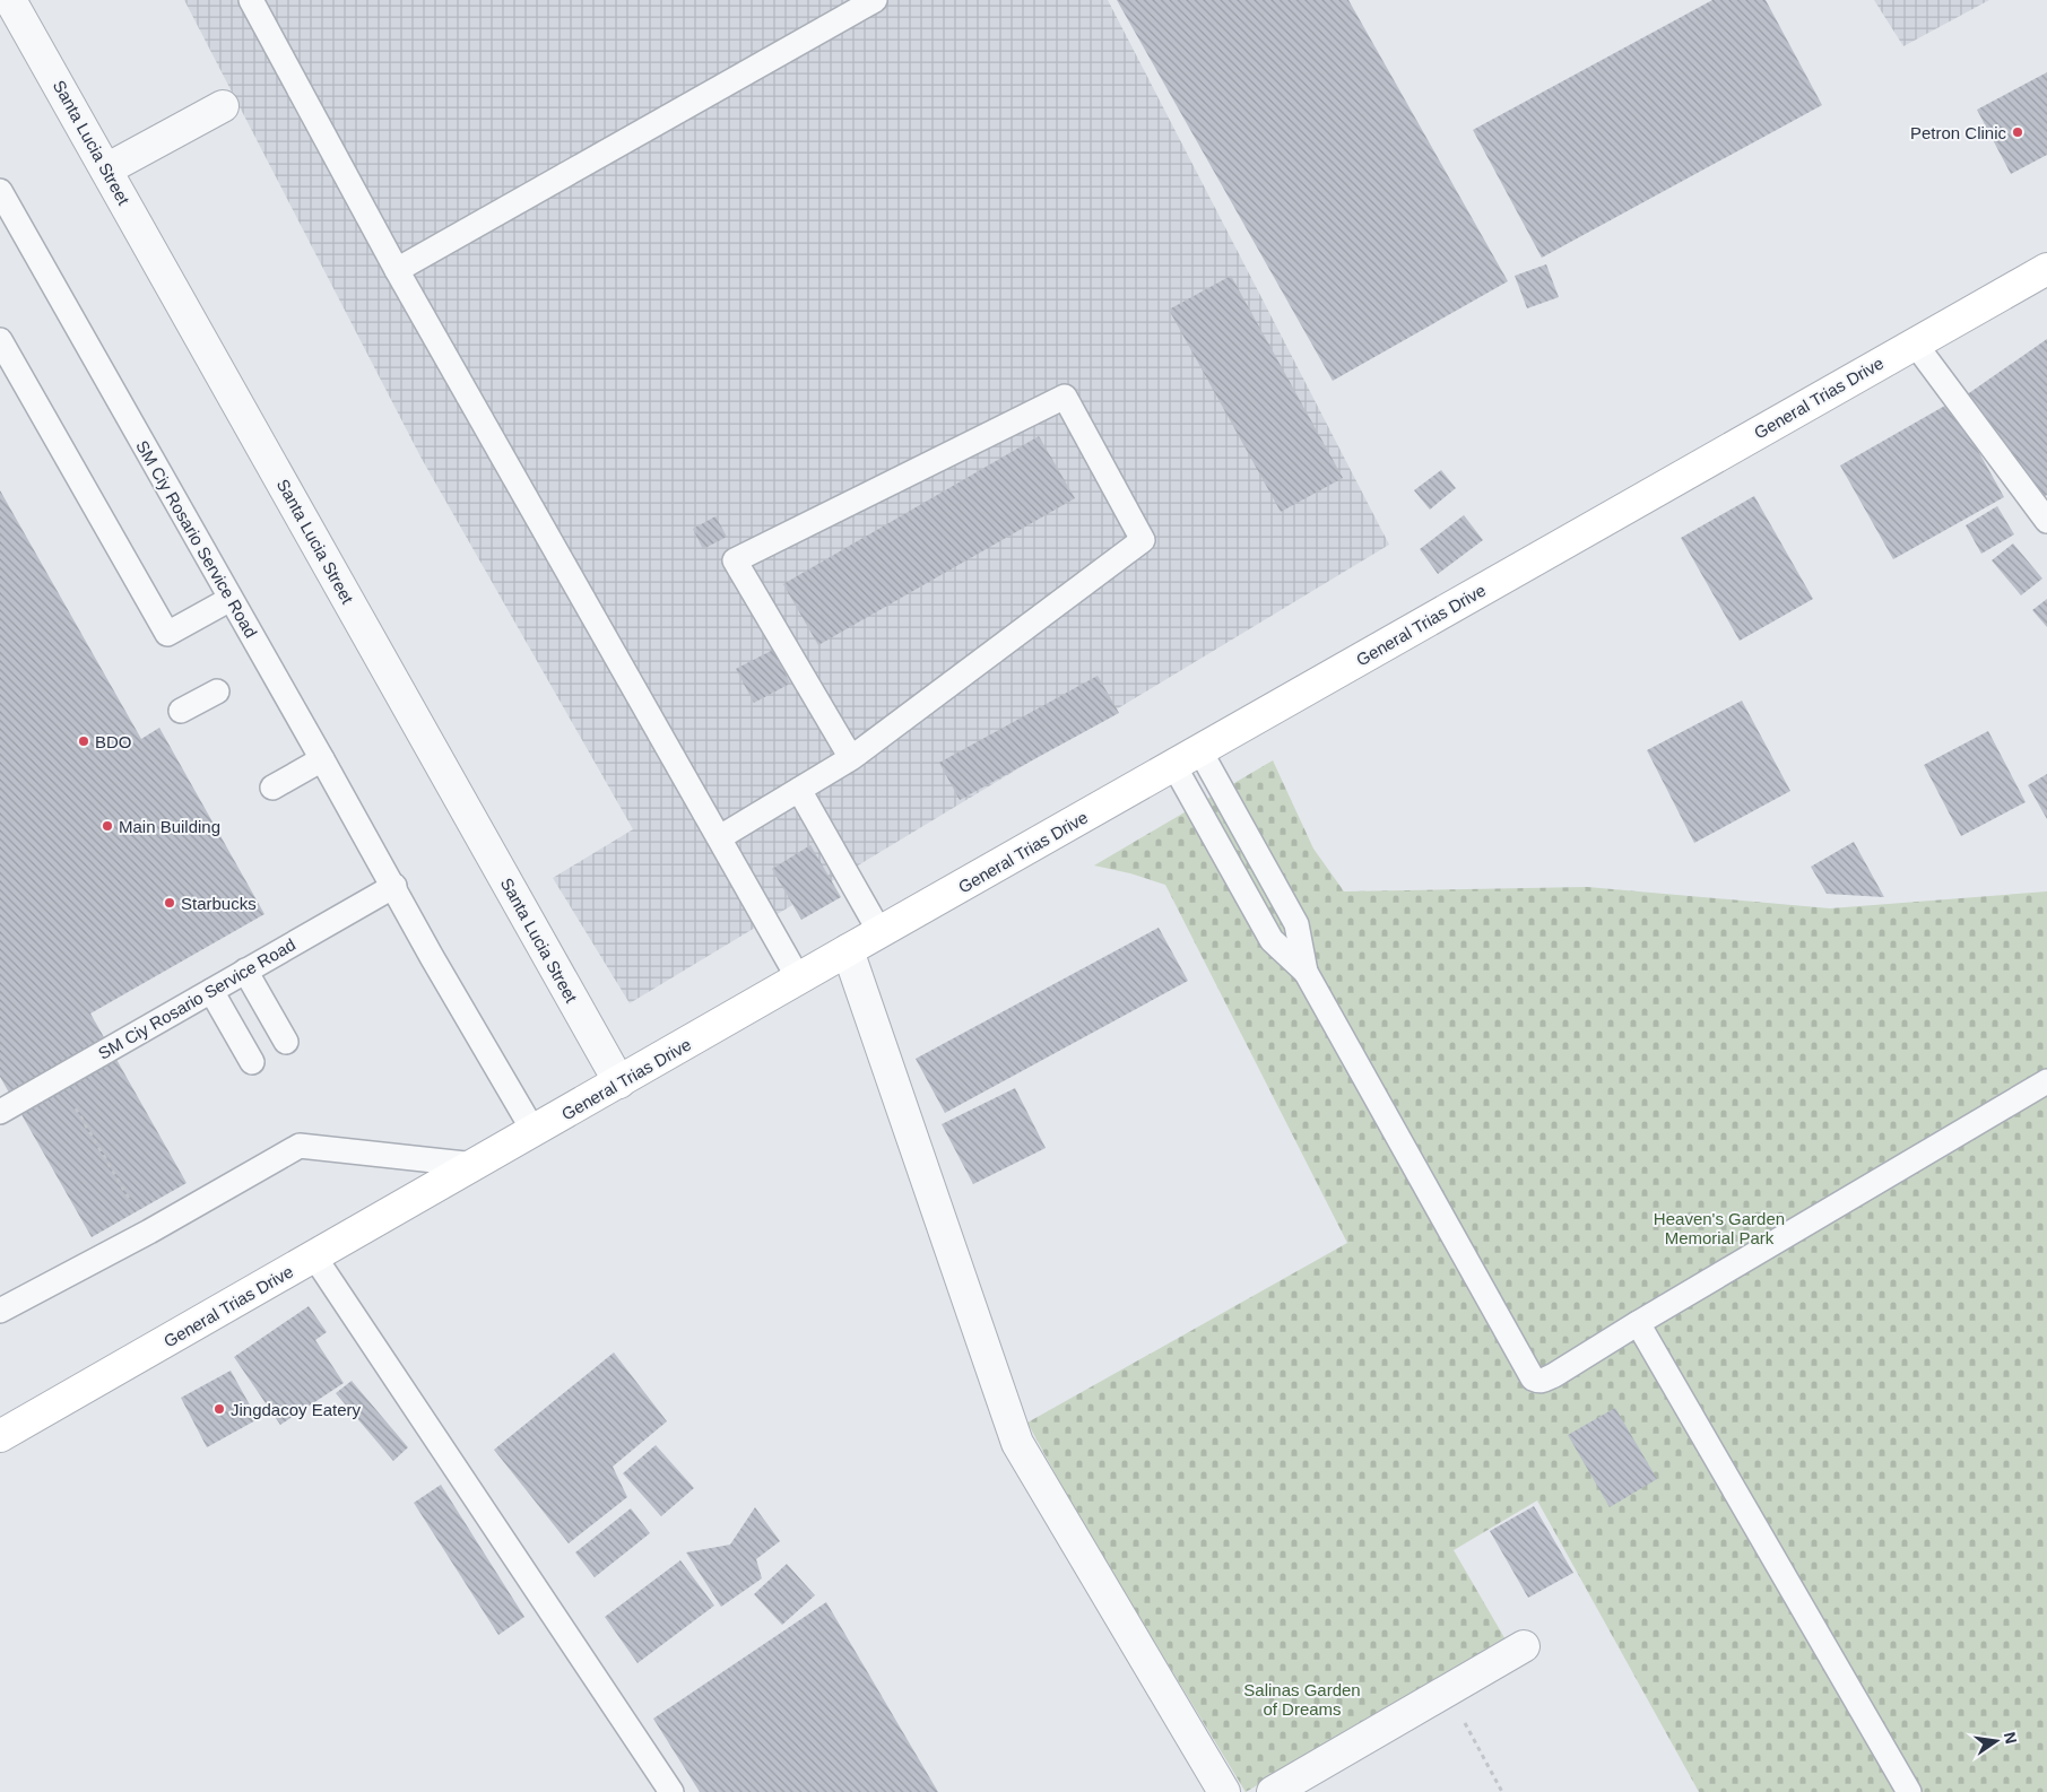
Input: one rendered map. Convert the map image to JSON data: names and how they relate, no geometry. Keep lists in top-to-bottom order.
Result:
{
  "streets": {
    "main road": ["General Trias Drive"],
    "street": ["Santa Lucia Street"],
    "lane": ["SM Ciy Rosario Service Road"]
  },
  "crossings": [
    ["Santa Lucia Street", "General Trias Drive"],
    ["General Trias Drive", "SM Ciy Rosario Service Road"]
  ],
  "parks": ["Heaven's Garden Memorial Park", "Salinas Garden of Dreams"],
  "places": [
    "Petron Clinic",
    "BDO",
    "Main Building",
    "Starbucks",
    "Jingdacoy Eatery"
  ],
  "north": "right"
}
